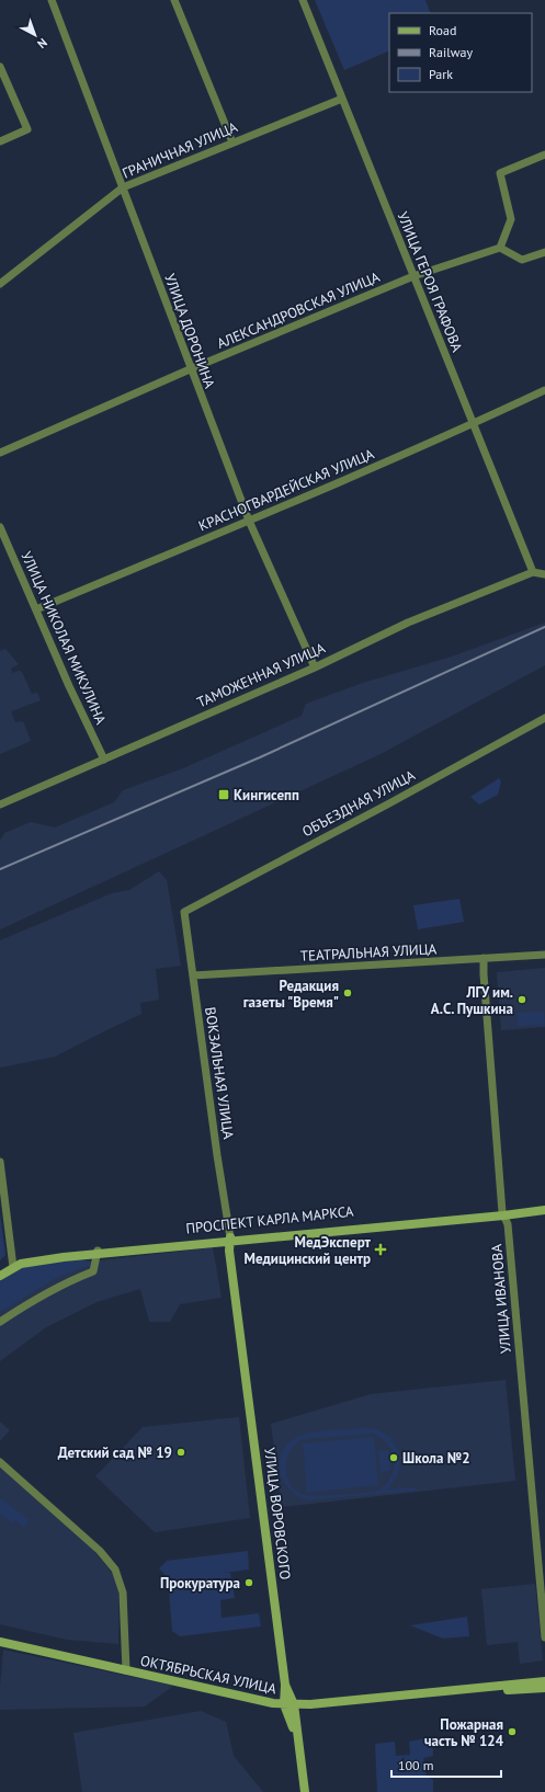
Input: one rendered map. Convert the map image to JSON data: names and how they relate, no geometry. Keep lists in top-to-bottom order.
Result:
{
  "streets": {
    "street": [
      "ГРАНИЧНАЯ УЛИЦА",
      "УЛИЦА ГЕРОЯ ГРАФОВА",
      "АЛЕКСАНДРОВСКАЯ УЛИЦА",
      "УЛИЦА ДОРОНИНА",
      "КРАСНОГВАРДЕЙСКАЯ УЛИЦА",
      "УЛИЦА НИКОЛАЯ МИКУЛИНА",
      "ТАМОЖЕННАЯ УЛИЦА",
      "ОБЪЕЗДНАЯ УЛИЦА",
      "ТЕАТРАЛЬНАЯ УЛИЦА",
      "ВОКЗАЛЬНАЯ УЛИЦА",
      "ПРОСПЕКТ КАРЛА МАРКСА",
      "УЛИЦА ИВАНОВА",
      "УЛИЦА ВОРОВСКОГО",
      "ОКТЯБРЬСКАЯ УЛИЦА"
    ]
  },
  "crossings": [
    ["ГРАНИЧНАЯ УЛИЦА", "УЛИЦА ГЕРОЯ ГРАФОВА"],
    ["ГРАНИЧНАЯ УЛИЦА", "УЛИЦА ДОРОНИНА"],
    ["УЛИЦА ГЕРОЯ ГРАФОВА", "АЛЕКСАНДРОВСКАЯ УЛИЦА"],
    ["УЛИЦА ГЕРОЯ ГРАФОВА", "КРАСНОГВАРДЕЙСКАЯ УЛИЦА"],
    ["УЛИЦА ГЕРОЯ ГРАФОВА", "ТАМОЖЕННАЯ УЛИЦА"],
    ["АЛЕКСАНДРОВСКАЯ УЛИЦА", "УЛИЦА ДОРОНИНА"],
    ["УЛИЦА ДОРОНИНА", "КРАСНОГВАРДЕЙСКАЯ УЛИЦА"],
    ["УЛИЦА ДОРОНИНА", "ТАМОЖЕННАЯ УЛИЦА"],
    ["КРАСНОГВАРДЕЙСКАЯ УЛИЦА", "УЛИЦА НИКОЛАЯ МИКУЛИНА"],
    ["УЛИЦА НИКОЛАЯ МИКУЛИНА", "ТАМОЖЕННАЯ УЛИЦА"],
    ["ОБЪЕЗДНАЯ УЛИЦА", "ВОКЗАЛЬНАЯ УЛИЦА"],
    ["ТЕАТРАЛЬНАЯ УЛИЦА", "ВОКЗАЛЬНАЯ УЛИЦА"],
    ["ТЕАТРАЛЬНАЯ УЛИЦА", "УЛИЦА ИВАНОВА"],
    ["ВОКЗАЛЬНАЯ УЛИЦА", "ПРОСПЕКТ КАРЛА МАРКСА"],
    ["ВОКЗАЛЬНАЯ УЛИЦА", "УЛИЦА ВОРОВСКОГО"],
    ["ПРОСПЕКТ КАРЛА МАРКСА", "УЛИЦА ИВАНОВА"],
    ["ПРОСПЕКТ КАРЛА МАРКСА", "УЛИЦА ВОРОВСКОГО"],
    ["УЛИЦА ВОРОВСКОГО", "ОКТЯБРЬСКАЯ УЛИЦА"]
  ],
  "places": {
    "transit": ["Кингисепп"],
    "other": [
      "Редакция газеты \"Время\"",
      "ЛГУ им. А.С. Пушкина",
      "Детский сад № 19",
      "Школа №2",
      "Прокуратура",
      "Пожарная часть № 124"
    ],
    "health": ["МедЭксперт Медицинский центр"]
  },
  "legend": ["Road", "Railway", "Park"],
  "scale_bar": "100 m",
  "north": "bottom right"
}
